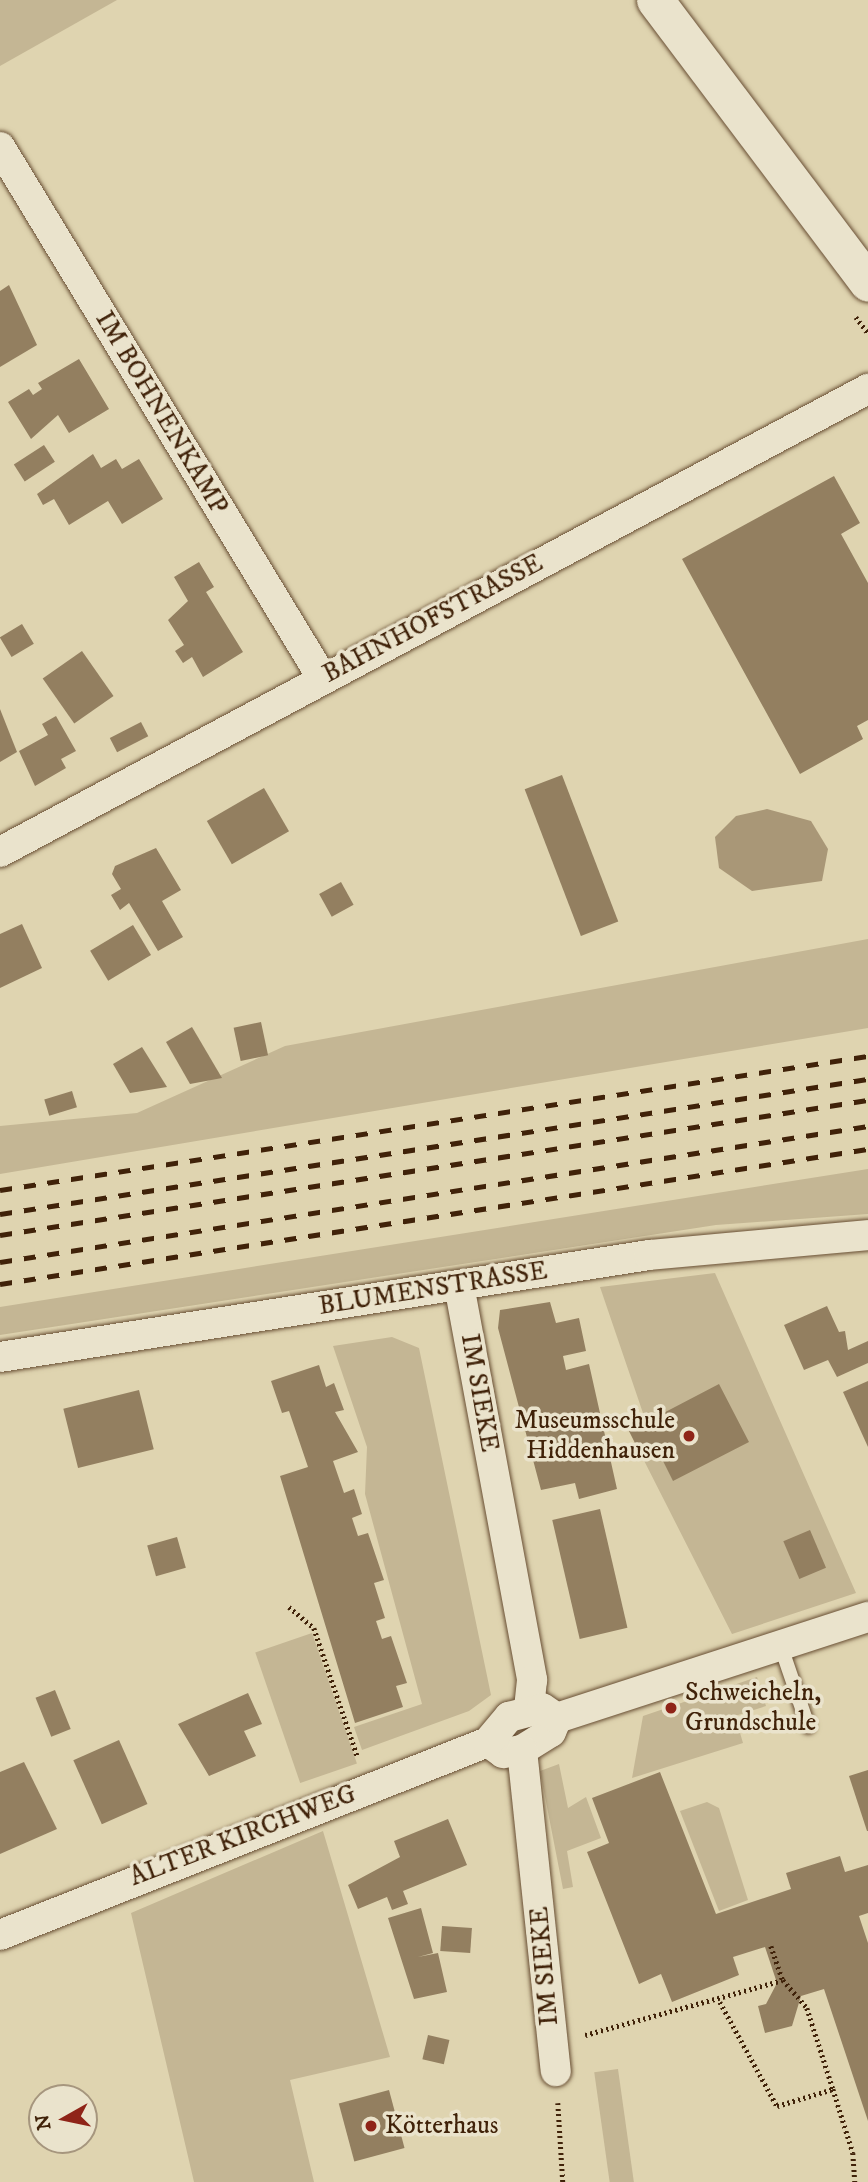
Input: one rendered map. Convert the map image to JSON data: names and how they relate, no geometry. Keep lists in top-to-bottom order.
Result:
{
  "streets": {
    "street": [
      "IM BOHNENKAMP",
      "BAHNHOFSTRASSE",
      "BLUMENSTRASSE",
      "IM SIEKE",
      "ALTER KIRCHWEG"
    ]
  },
  "crossings": [
    ["IM BOHNENKAMP", "BAHNHOFSTRASSE"],
    ["BLUMENSTRASSE", "IM SIEKE"],
    ["IM SIEKE", "ALTER KIRCHWEG"]
  ],
  "places": ["Museumsschule Hiddenhausen", "Schweicheln, Grundschule", "Kötterhaus"],
  "north": "left"
}
